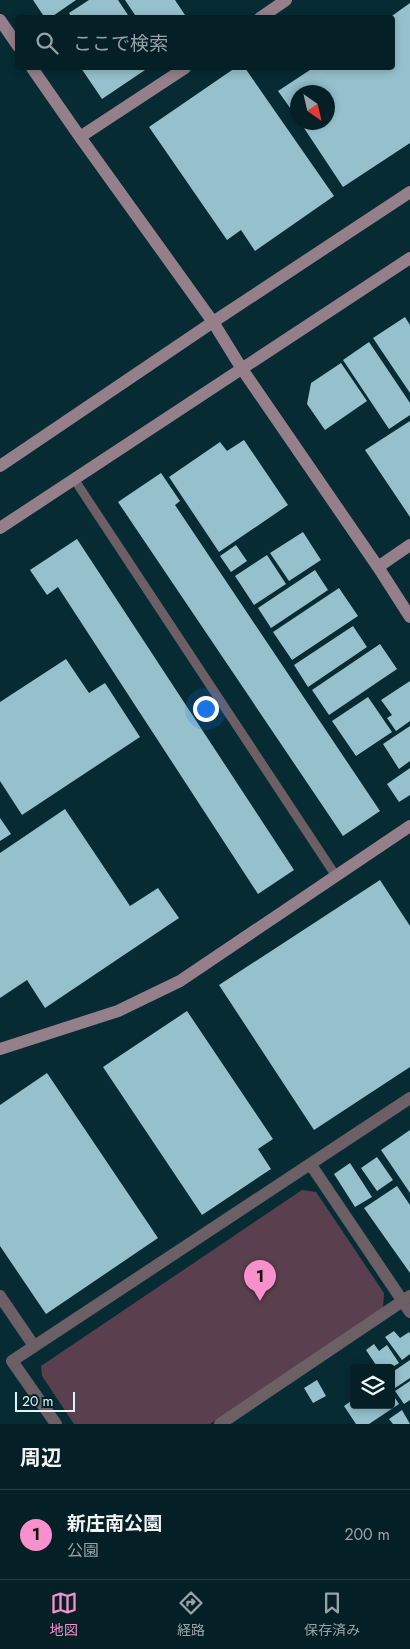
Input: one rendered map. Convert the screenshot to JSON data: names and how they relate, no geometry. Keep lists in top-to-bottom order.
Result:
{
  "scale_bar": "20 m",
  "north": "bottom right",
  "page": {
    "search": "ここで検索",
    "pins": "1",
    "scale": "20 m",
    "heading": "周辺",
    "list": [
      {
        "mark": "1",
        "name": "新庄南公園",
        "note": "公園",
        "value": "200 m"
      }
    ],
    "nav": ["地図", "経路", "保存済み"]
  }
}
